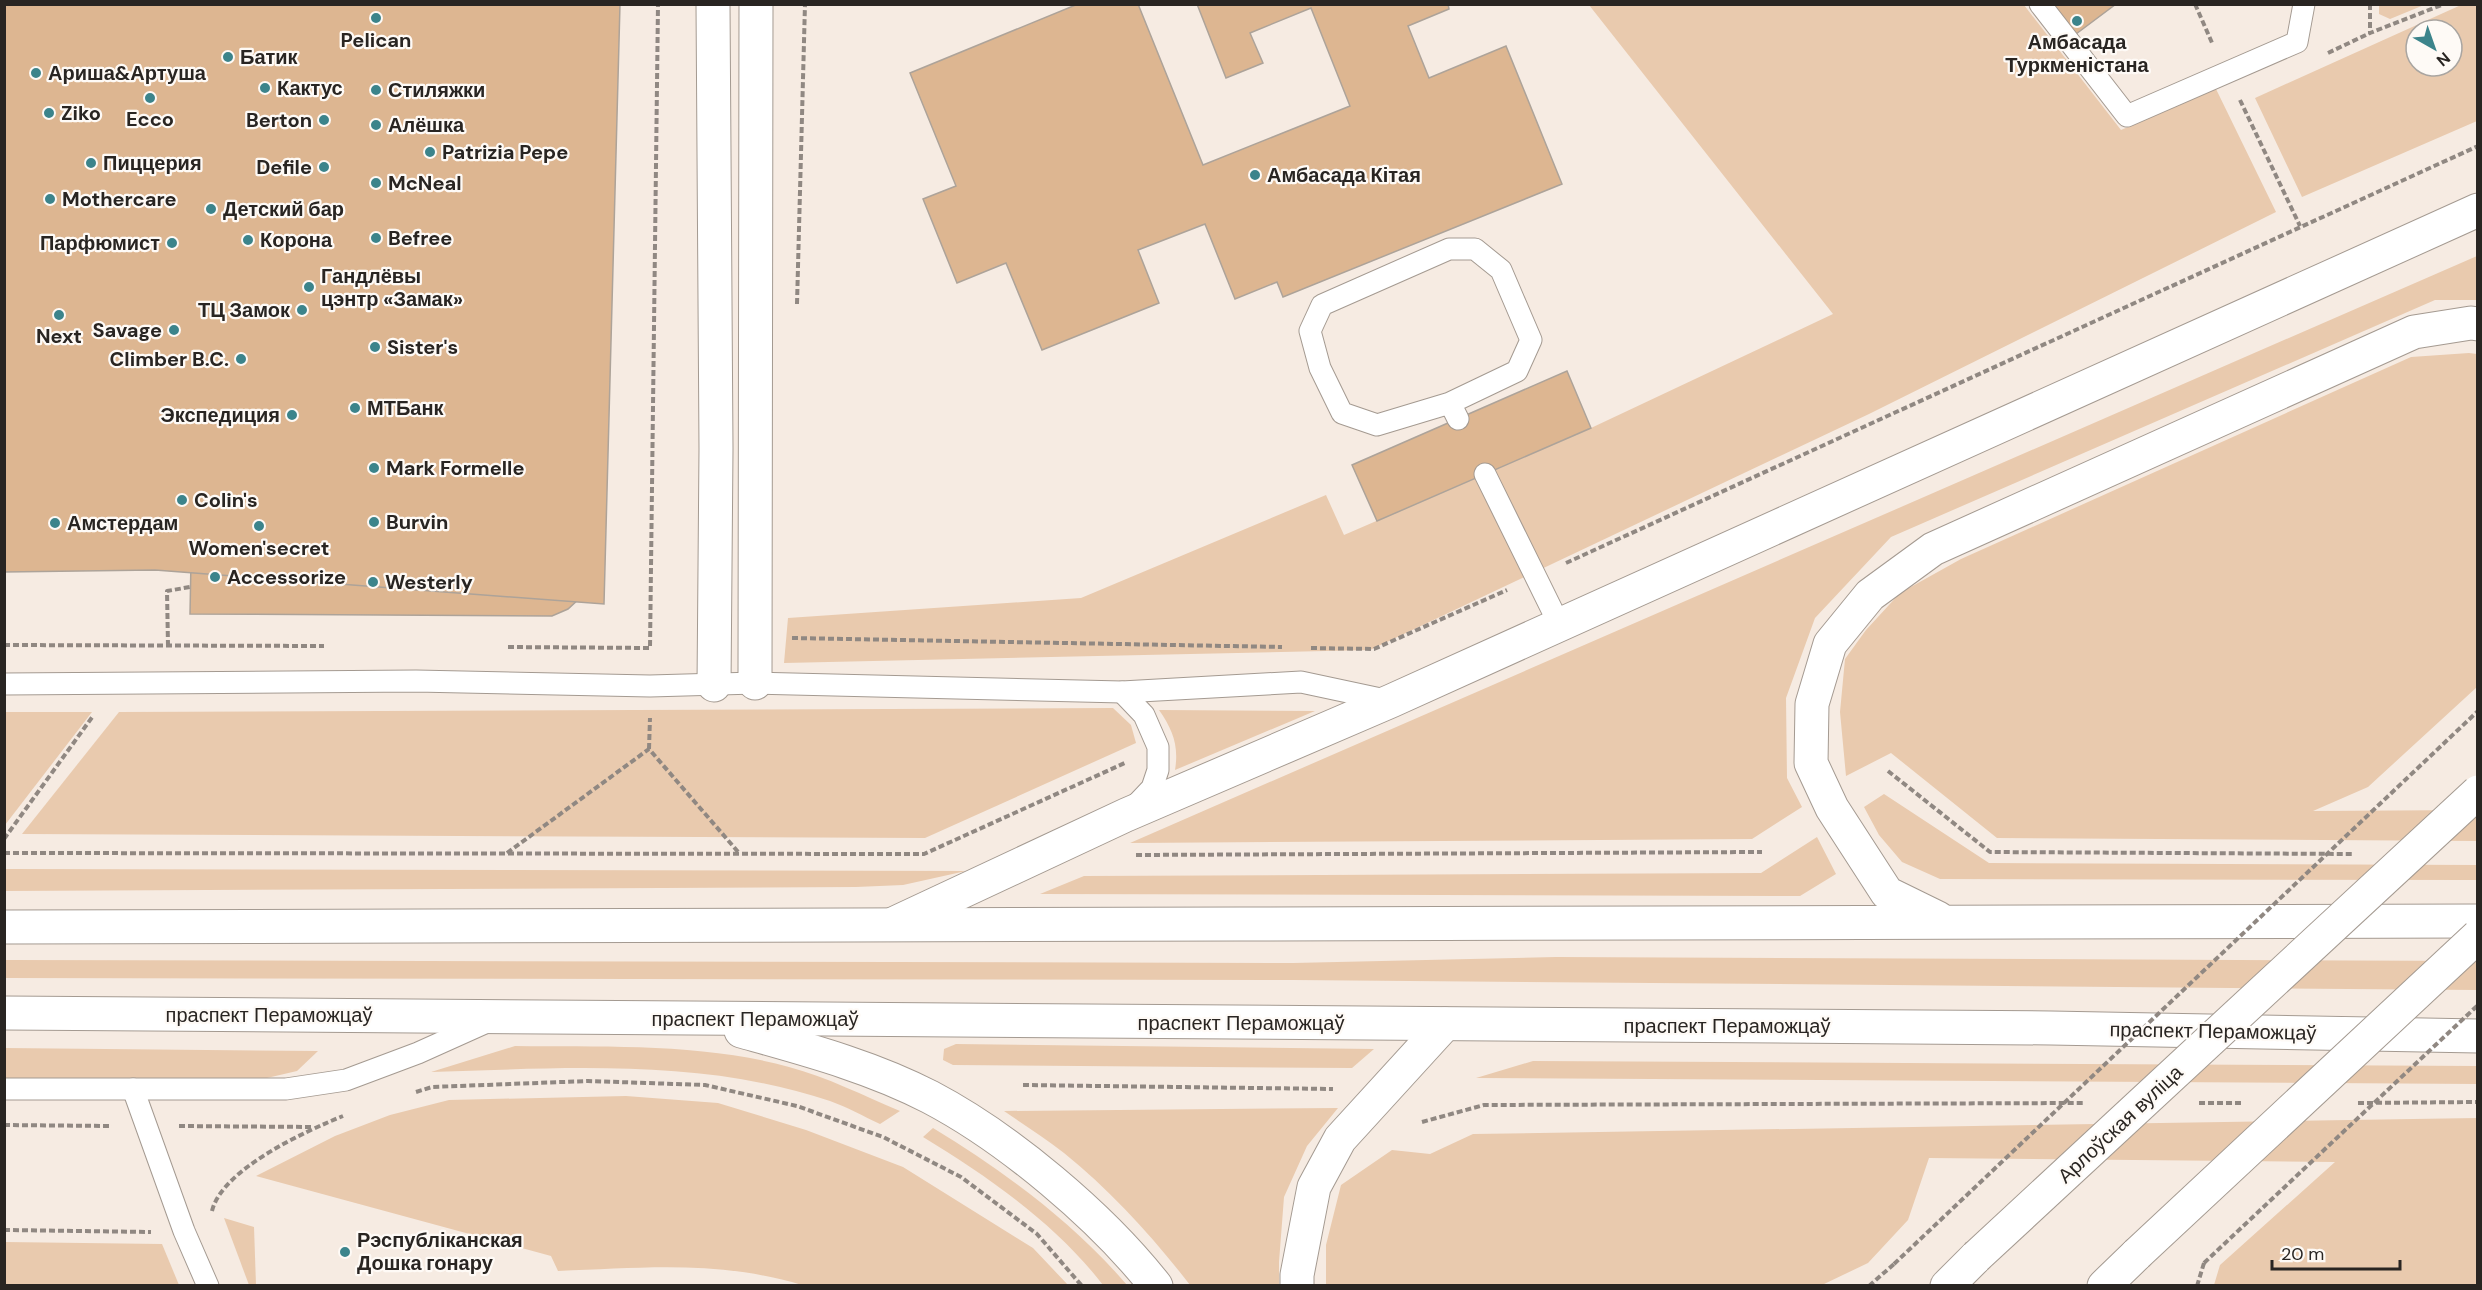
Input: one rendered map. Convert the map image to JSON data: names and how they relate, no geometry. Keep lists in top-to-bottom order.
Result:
{
  "streets": {
    "main road": ["праспект Пераможцаў", "Арлоўская вуліца"]
  },
  "places": [
    "Pelican",
    "Амбасада Туркменістана",
    "Батик",
    "Ариша&Артуша",
    "Кактус",
    "Стиляжки",
    "Ecco",
    "Ziko",
    "Berton",
    "Алёшка",
    "Patrizia Pepe",
    "Пиццерия",
    "Defile",
    "Амбасада Кітая",
    "McNeal",
    "Mothercare",
    "Детский бар",
    "Befree",
    "Корона",
    "Парфюмист",
    "Гандлёвы цэнтр «Замак»",
    "ТЦ Замок",
    "Next",
    "Savage",
    "Sister's",
    "Climber B.C.",
    "МТБанк",
    "Экспедиция",
    "Mark Formelle",
    "Colin's",
    "Burvin",
    "Амстердам",
    "Women'secret",
    "Accessorize",
    "Westerly",
    "Рэспубліканская Дошка гонару"
  ],
  "scale_bar": "20 m",
  "north": "bottom right"
}
